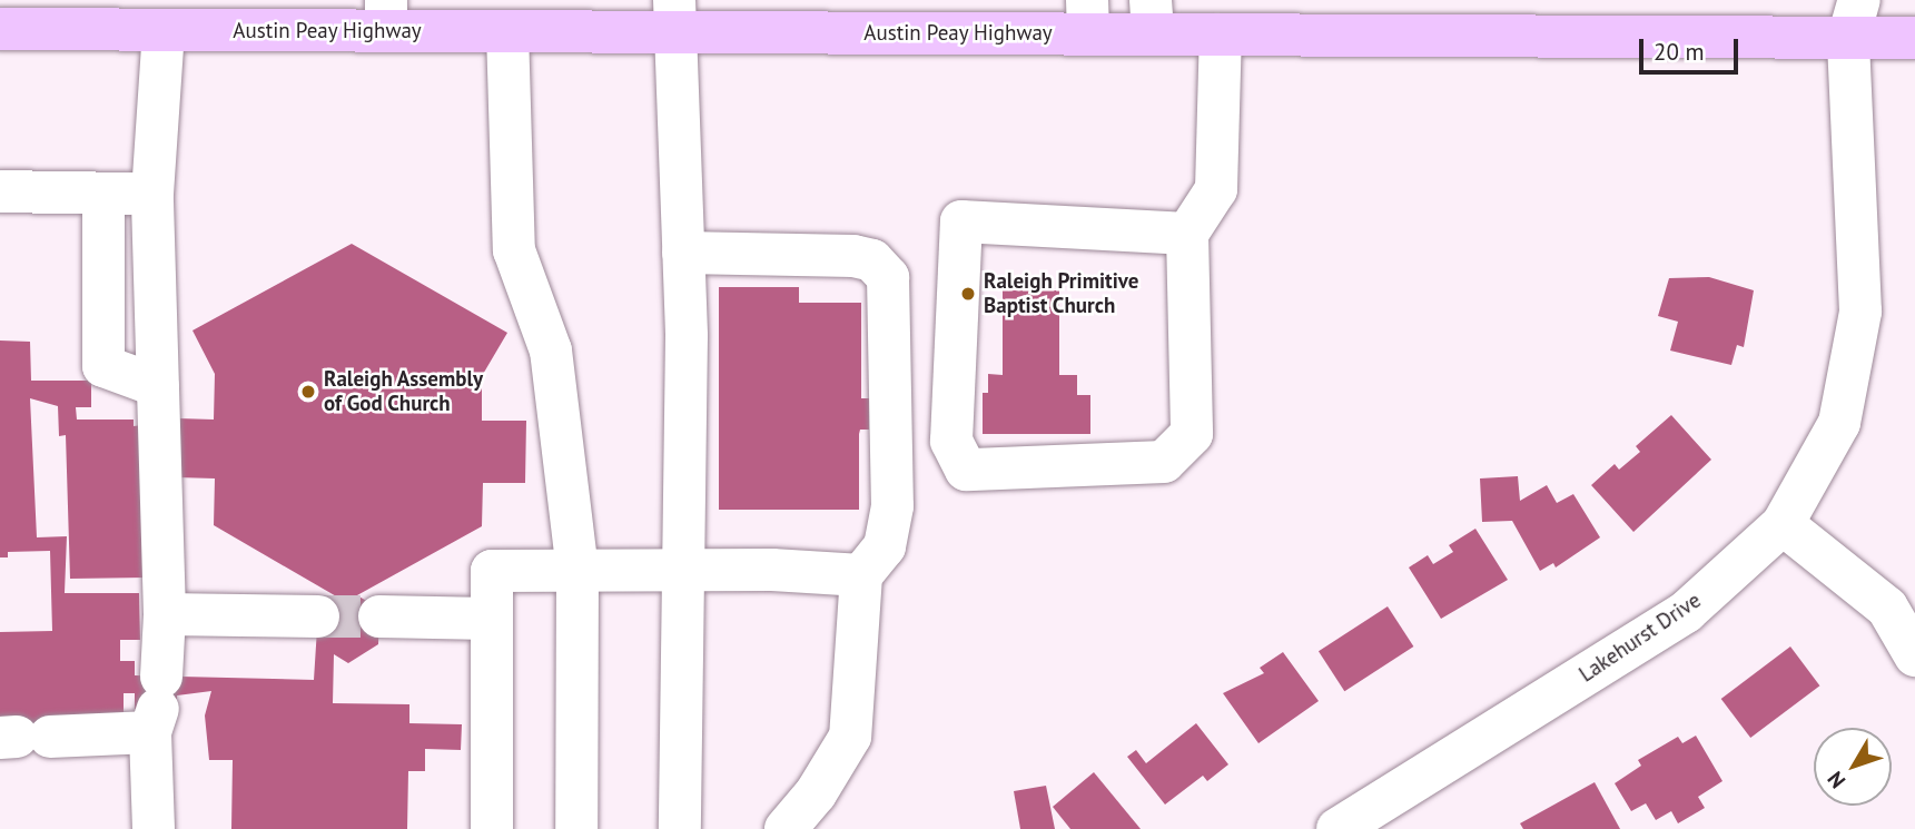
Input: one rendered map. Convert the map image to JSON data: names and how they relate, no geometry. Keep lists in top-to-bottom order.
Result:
{
  "streets": {
    "main road": ["Austin Peay Highway"],
    "street": ["Lakehurst Drive"]
  },
  "crossings": [
    ["Austin Peay Highway", "Lakehurst Drive"]
  ],
  "places": ["Raleigh Primitive Baptist Church", "Raleigh Assembly of God Church"],
  "scale_bar": "20 m",
  "north": "bottom left"
}
